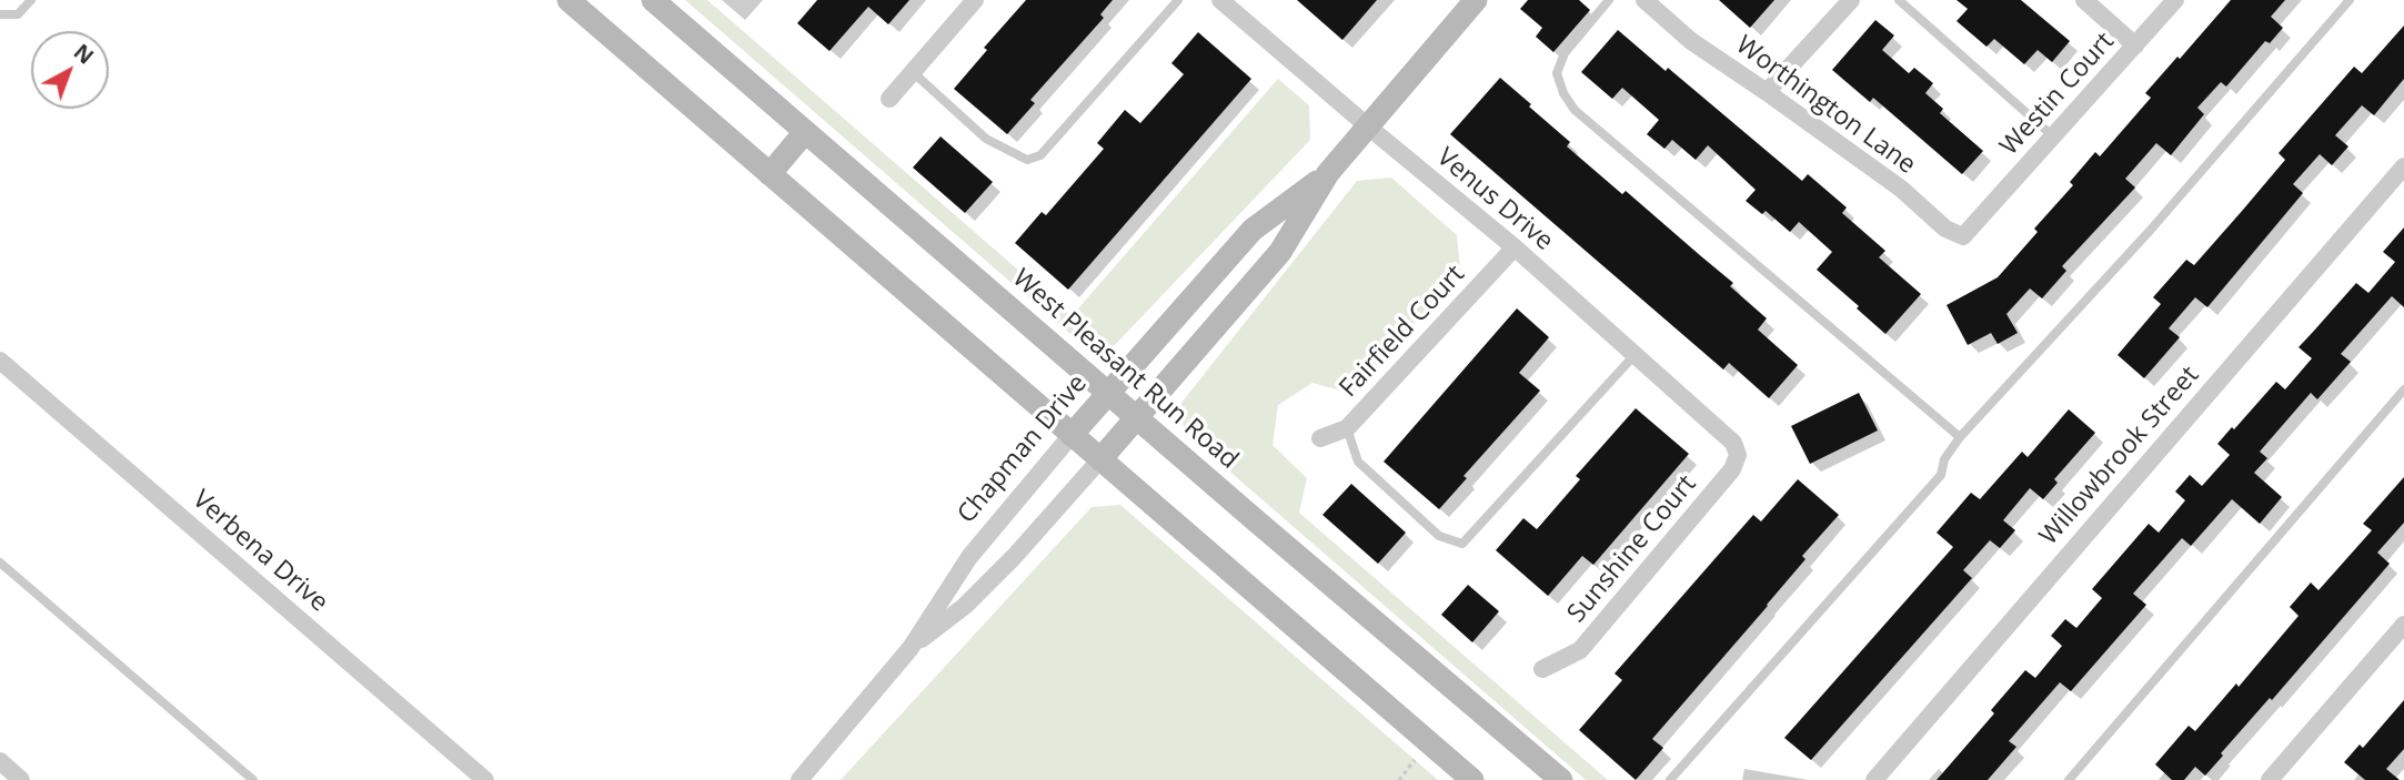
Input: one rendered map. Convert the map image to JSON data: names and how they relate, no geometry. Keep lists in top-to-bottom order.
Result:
{
  "streets": {
    "main road": ["West Pleasant Run Road", "Chapman Drive"],
    "street": [
      "Westin Court",
      "Worthington Lane",
      "Venus Drive",
      "Fairfield Court",
      "Willowbrook Street",
      "Sunshine Court",
      "Verbena Drive"
    ]
  },
  "crossings": [
    ["Westin Court", "Worthington Lane"],
    ["Venus Drive", "Fairfield Court"],
    ["Venus Drive", "Chapman Drive"],
    ["Venus Drive", "Sunshine Court"],
    ["West Pleasant Run Road", "Chapman Drive"]
  ],
  "north": "top right"
}
